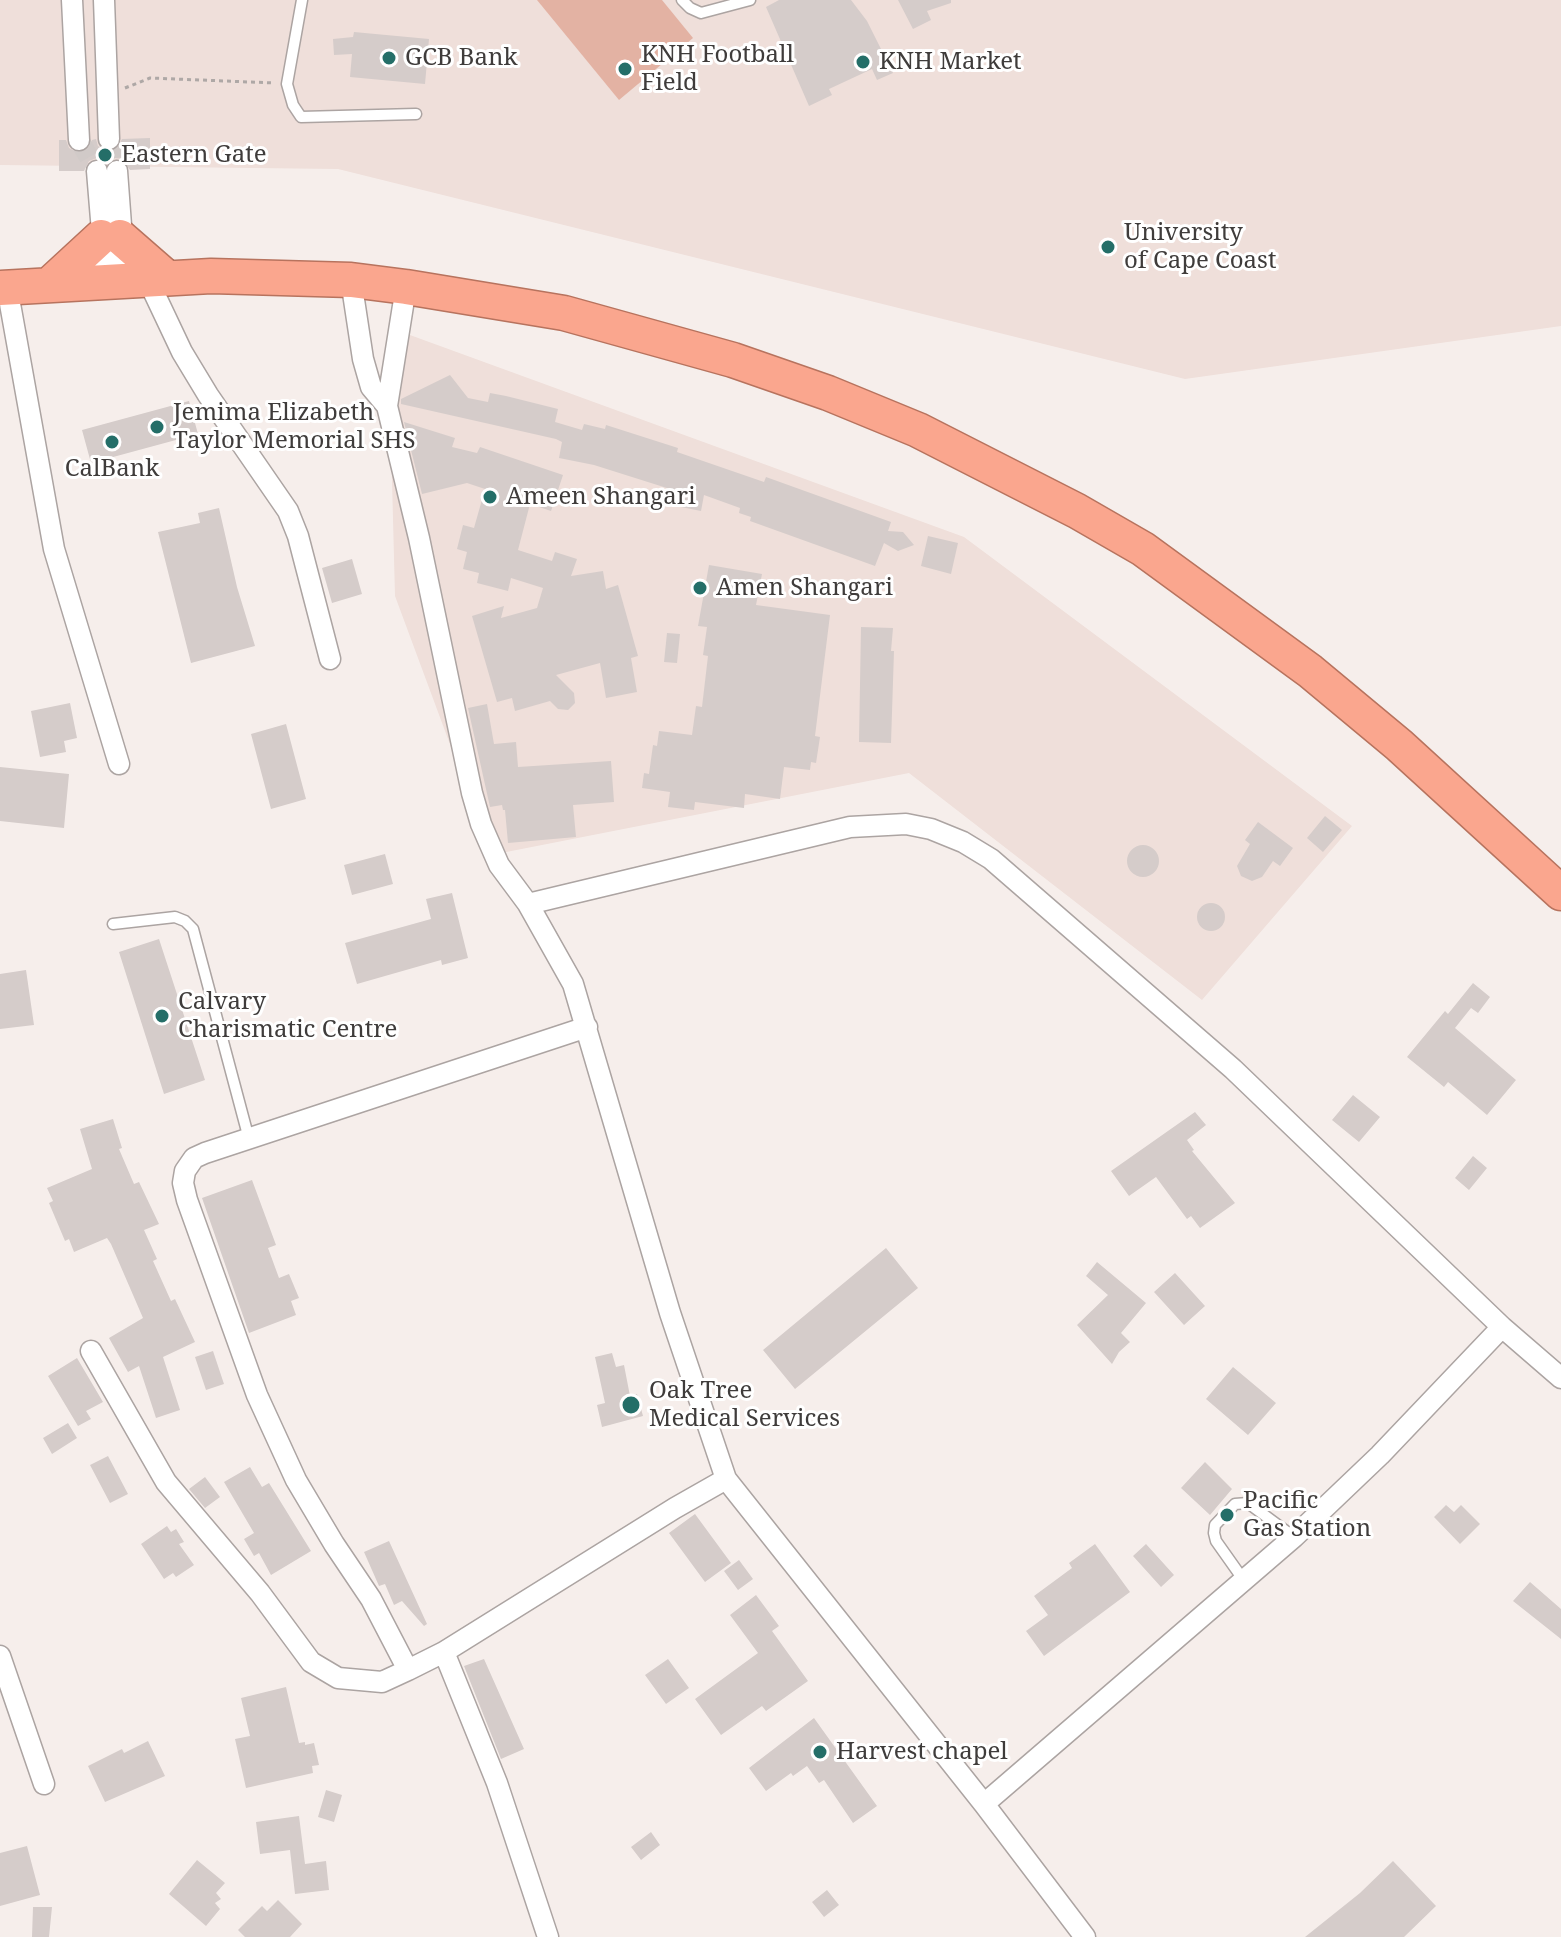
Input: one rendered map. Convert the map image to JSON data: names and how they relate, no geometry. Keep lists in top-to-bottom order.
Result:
{
  "places": [
    "GCB Bank",
    "KNH Market",
    "KNH Football Field",
    "Eastern Gate",
    "University of Cape Coast",
    "Jemima Elizabeth Taylor Memorial SHS",
    "CalBank",
    "Ameen Shangari",
    "Amen Shangari",
    "Calvary Charismatic Centre",
    "Oak Tree Medical Services",
    "Pacific Gas Station",
    "Harvest chapel"
  ]
}
